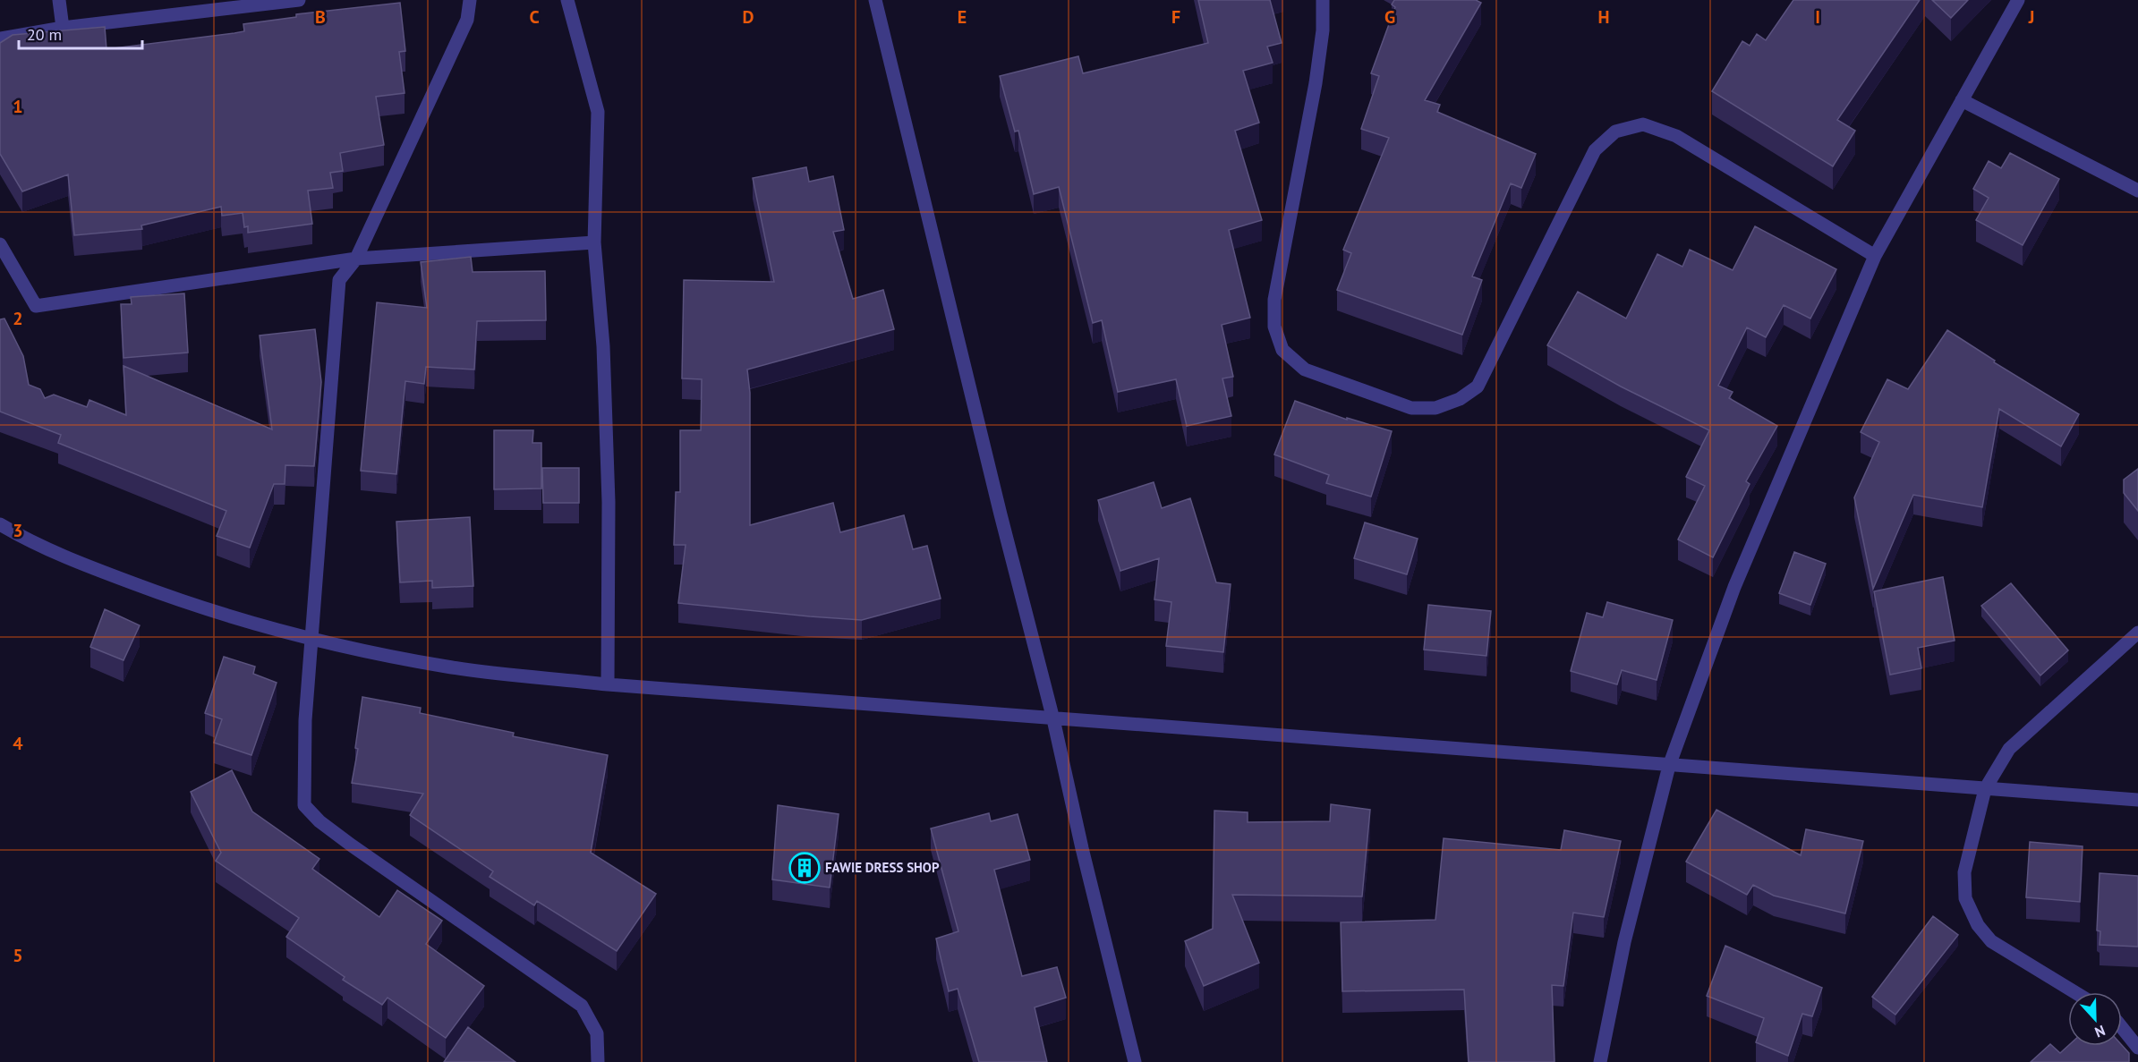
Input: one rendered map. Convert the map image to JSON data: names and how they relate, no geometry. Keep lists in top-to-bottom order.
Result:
{
  "places": {
    "building": ["FAWIE DRESS SHOP"]
  },
  "scale_bar": "20 m",
  "north": "bottom",
  "grid": {
    "columns": [
      "B",
      "C",
      "D",
      "E",
      "F",
      "G",
      "H",
      "I",
      "J"
    ],
    "rows": [
      "1",
      "2",
      "3",
      "4",
      "5"
    ]
  }
}
